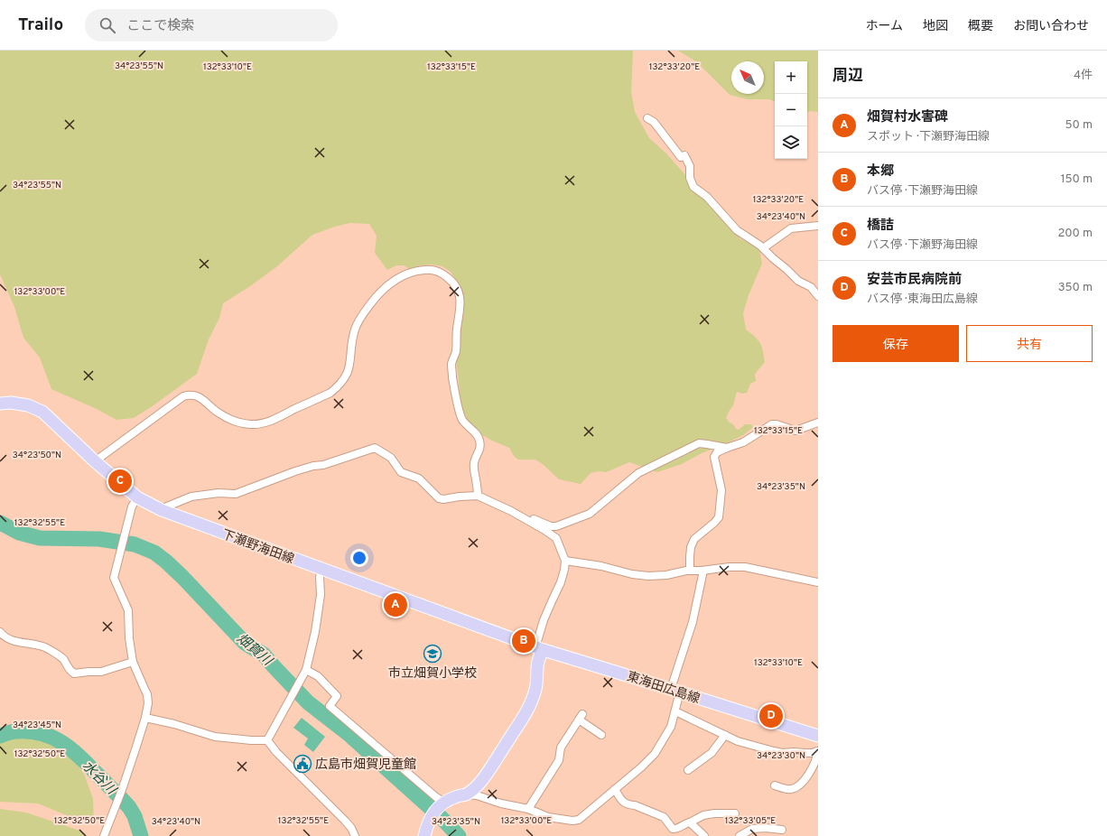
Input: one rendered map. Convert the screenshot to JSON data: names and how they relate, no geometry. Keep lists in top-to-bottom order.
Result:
{
  "streets": {
    "main road": ["下瀬野海田線", "東海田広島線"]
  },
  "crossings": [
    ["下瀬野海田線", "東海田広島線"]
  ],
  "water": ["畑賀川", "水谷川"],
  "places": {
    "school or university": ["市立畑賀小学校"],
    "public building": ["広島市畑賀児童館"]
  },
  "north": "top left",
  "page": {
    "header": "Trailo",
    "search": "ここで検索",
    "nav": [
      "ホーム",
      "地図",
      "概要",
      "お問い合わせ"
    ],
    "heading": ["周辺", "4件"],
    "map_buttons": ["+", "−"],
    "list": [
      {
        "mark": "A",
        "name": "畑賀村水害碑",
        "note": "スポット · 下瀬野海田線",
        "value": "50 m"
      },
      {
        "mark": "B",
        "name": "本郷",
        "note": "バス停 · 下瀬野海田線",
        "value": "150 m"
      },
      {
        "mark": "C",
        "name": "橋詰",
        "note": "バス停 · 下瀬野海田線",
        "value": "200 m"
      },
      {
        "mark": "D",
        "name": "安芸市民病院前",
        "note": "バス停 · 東海田広島線",
        "value": "350 m"
      }
    ],
    "buttons": ["保存", "共有"],
    "pins": [
      "C",
      "A",
      "B",
      "D"
    ]
  },
  "coordinates": [
    "34°23'55\"N",
    "132°33'20\"E",
    "132°33'10\"E",
    "132°33'15\"E",
    "34°23'40\"N",
    "132°33'00\"E",
    "34°23'50\"N",
    "34°23'35\"N",
    "132°32'55\"E",
    "34°23'45\"N",
    "132°32'50\"E",
    "34°23'30\"N",
    "132°33'05\"E"
  ]
}
